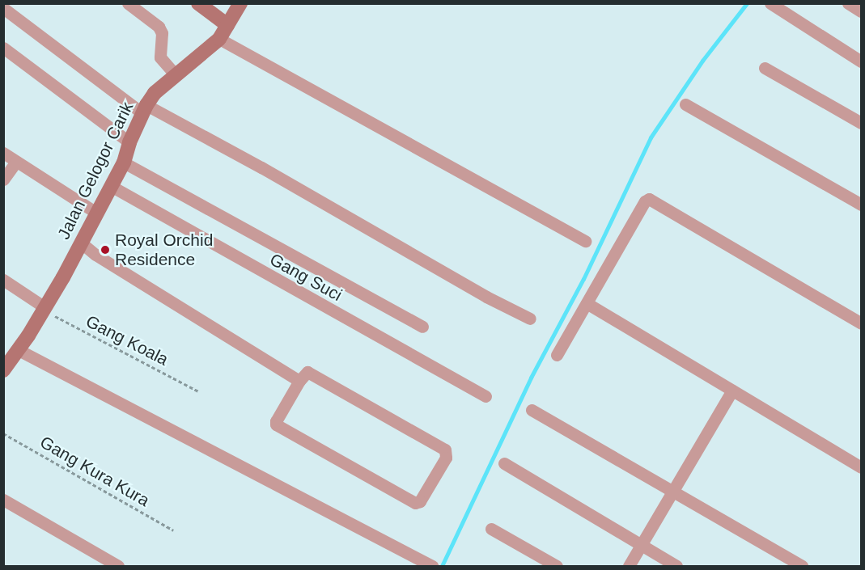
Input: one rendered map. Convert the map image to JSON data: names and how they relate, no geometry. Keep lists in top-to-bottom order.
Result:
{
  "streets": {
    "street": ["Jalan Gelogor Carik", "Gang Suci"],
    "path": ["Gang Koala", "Gang Kura Kura"]
  },
  "crossings": [
    ["Jalan Gelogor Carik", "Gang Suci"],
    ["Jalan Gelogor Carik", "Gang Koala"]
  ],
  "places": ["Royal Orchid Residence"]
}
